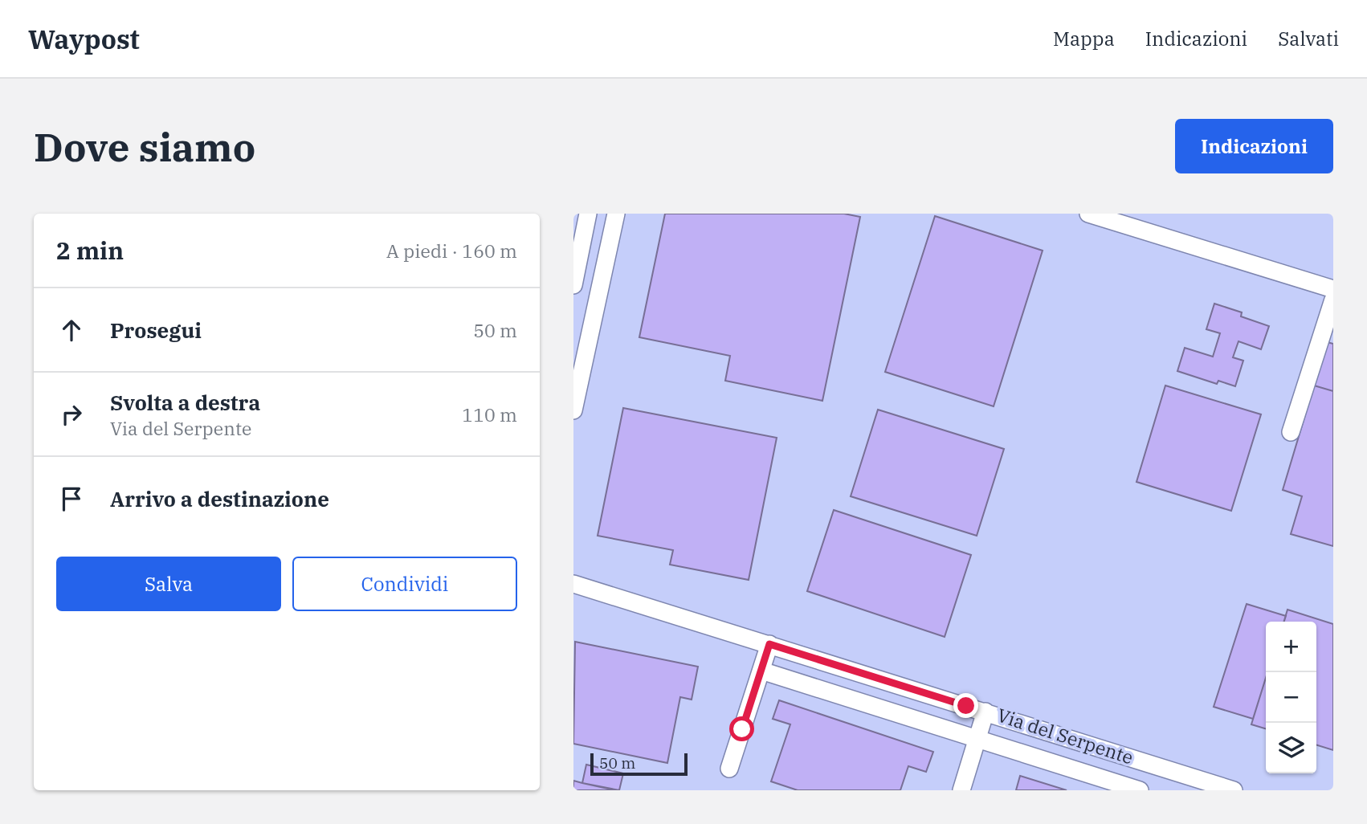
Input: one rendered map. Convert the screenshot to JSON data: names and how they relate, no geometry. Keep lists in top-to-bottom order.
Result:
{
  "streets": {
    "street": ["Via del Serpente"]
  },
  "scale_bar": "50 m",
  "page": {
    "header": "Waypost",
    "nav": ["Mappa", "Indicazioni", "Salvati"],
    "buttons": [
      "Indicazioni",
      ["Salva", "Condividi"]
    ],
    "title": "Dove siamo",
    "heading": ["2 min", "A piedi · 160 m"],
    "list": [
      ["Prosegui", "50 m"],
      ["Svolta a destra", "Via del Serpente", "110 m"],
      "Arrivo a destinazione"
    ],
    "map_buttons": ["+", "−"],
    "scale": "50 m"
  }
}
